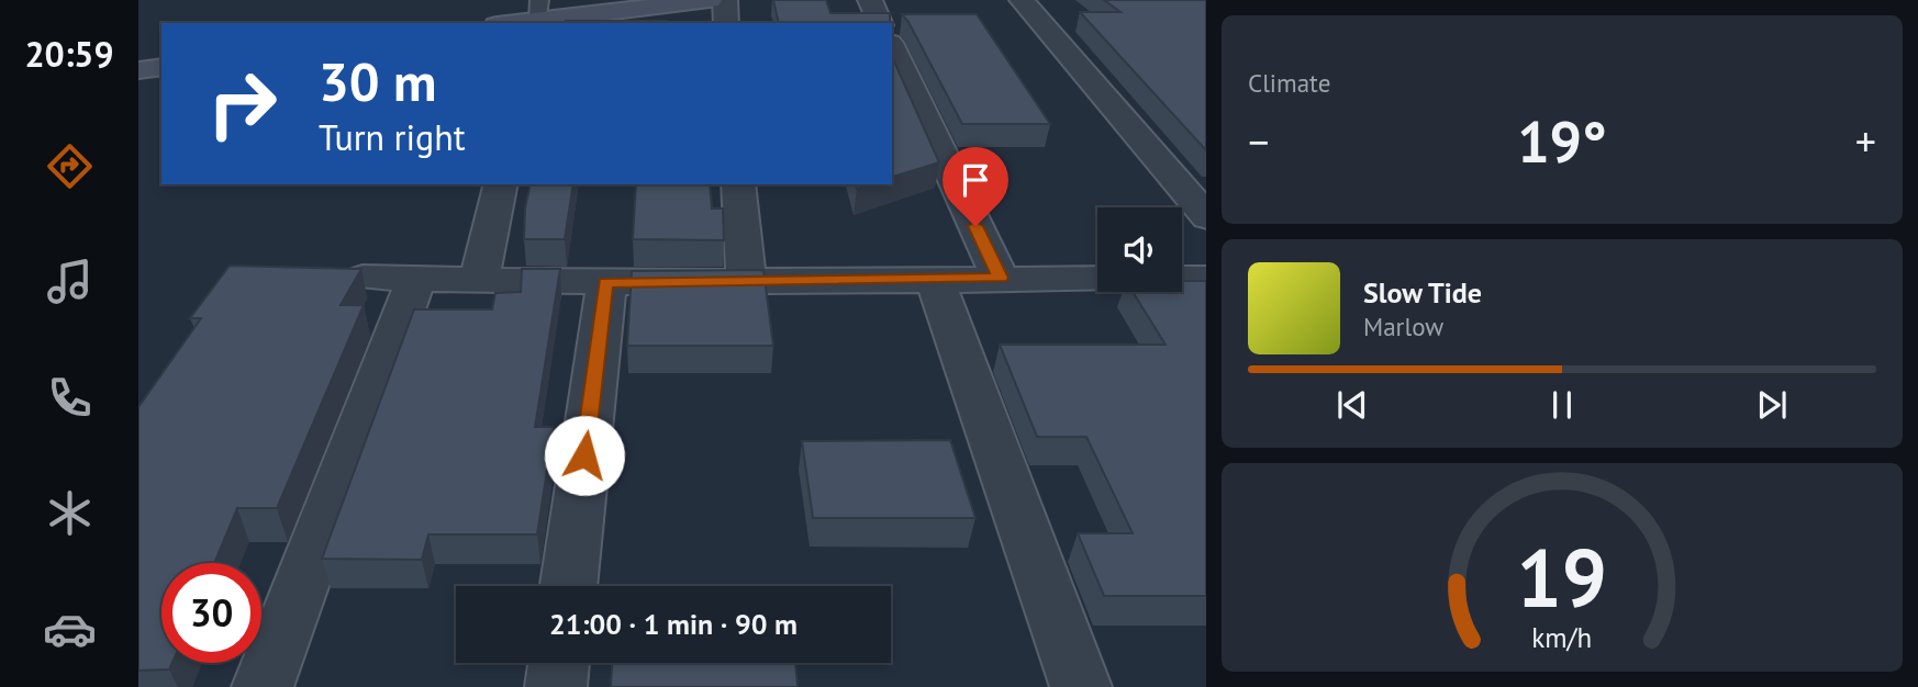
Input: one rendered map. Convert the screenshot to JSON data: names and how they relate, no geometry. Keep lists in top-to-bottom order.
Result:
{
  "page": {
    "tabs": "20:59",
    "tile": "Climate",
    "turn": ["30 m", "Turn right"],
    "heat": ["−", "19°", "+"],
    "song": ["Slow Tide", "Marlow"],
    "limit": "30",
    "trip": "21:00 · 1 min · 90 m",
    "gauge": ["19", "km/h"]
  }
}
